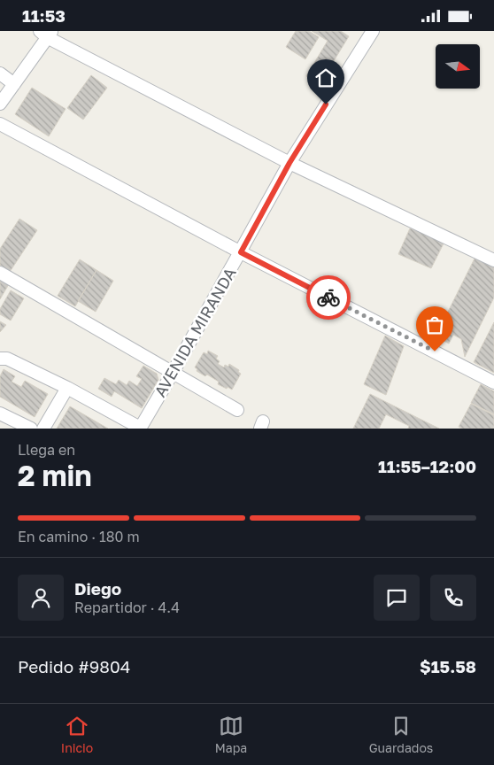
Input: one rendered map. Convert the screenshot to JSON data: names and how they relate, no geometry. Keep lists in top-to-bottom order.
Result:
{
  "streets": {
    "street": ["AVENIDA MIRANDA"]
  },
  "north": "right",
  "page": {
    "status": "11:53",
    "heading": ["2 min", "Llega en", "11:55–12:00"],
    "panel": [
      "Diego",
      "Repartidor · 4.4",
      "Pedido #9804",
      "$15.58"
    ],
    "bar": "En camino · 180 m",
    "tabs": ["Inicio", "Mapa", "Guardados"]
  }
}
